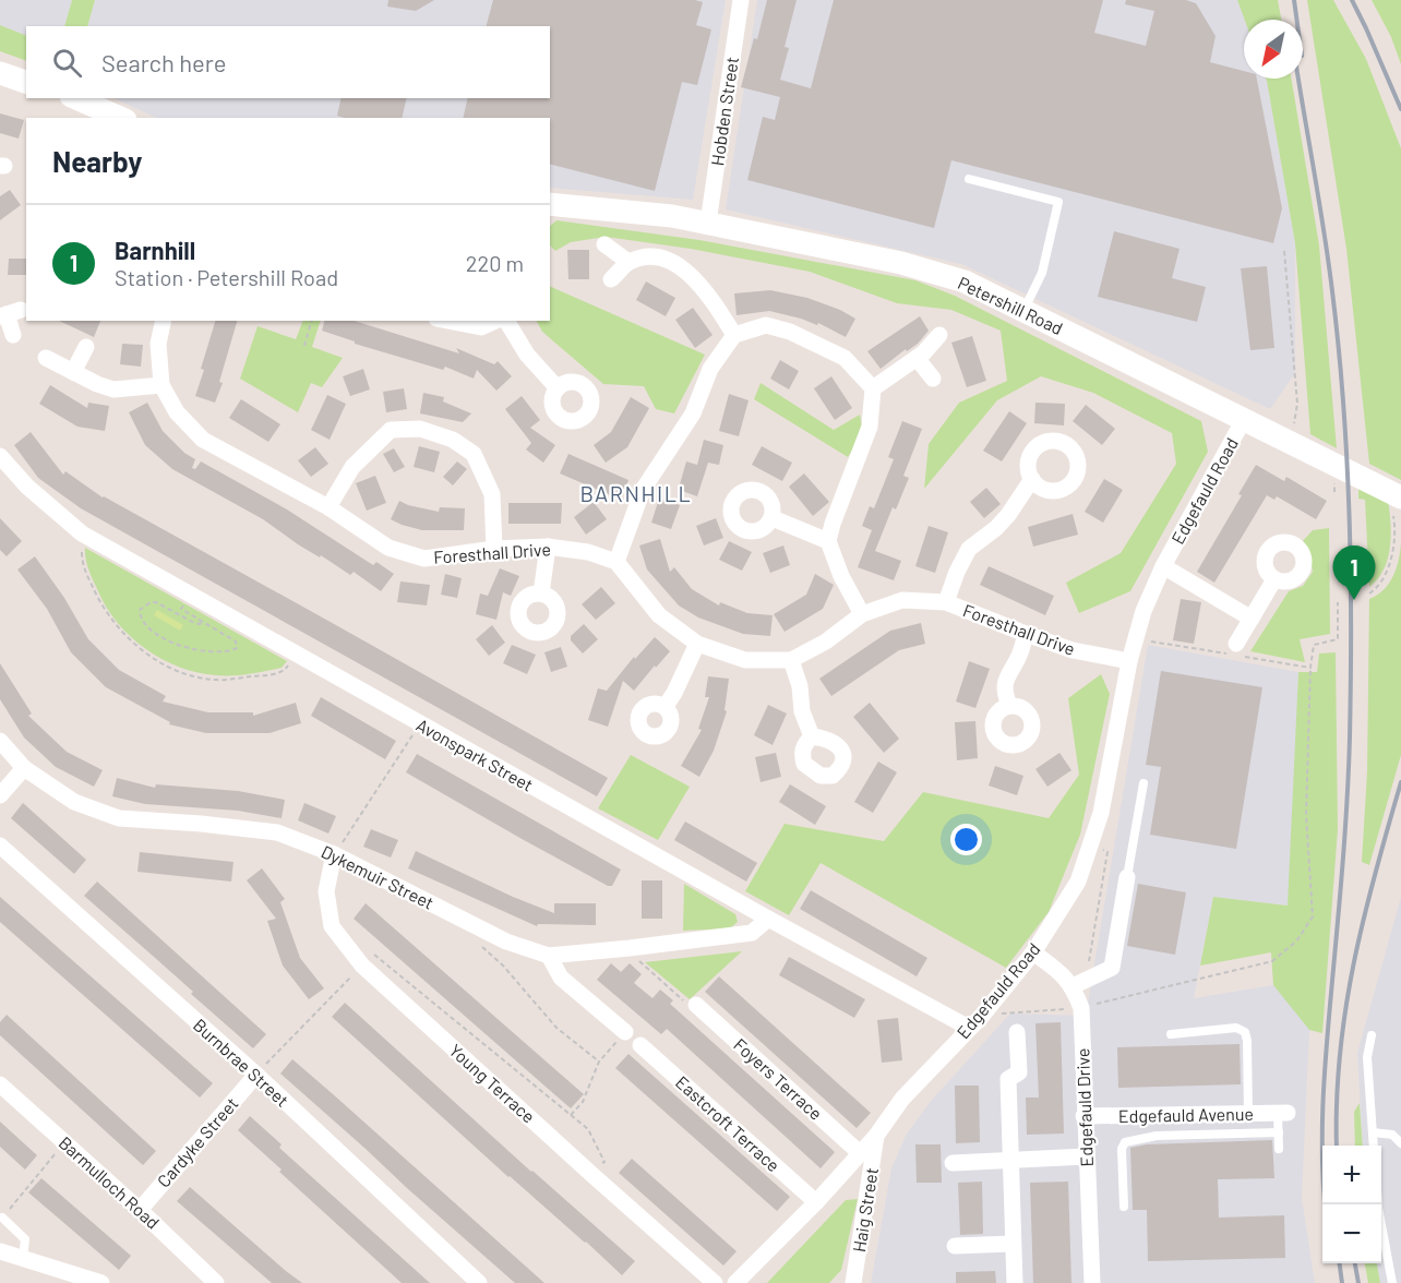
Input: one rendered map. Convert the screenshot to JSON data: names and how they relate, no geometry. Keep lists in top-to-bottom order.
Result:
{
  "streets": {
    "street": [
      "Hobden Street",
      "Petershill Road",
      "Edgefauld Road",
      "Foresthall Drive",
      "Avonspark Street",
      "Dykemuir Street",
      "Burnbrae Street",
      "Foyers Terrace",
      "Young Terrace",
      "Edgefauld Drive",
      "Edgefauld Avenue",
      "Eastcroft Terrace",
      "Cardyke Street",
      "Barmulloch Road",
      "Haig Street"
    ]
  },
  "crossings": [
    ["Hobden Street", "Petershill Road"],
    ["Petershill Road", "Edgefauld Road"],
    ["Edgefauld Road", "Foresthall Drive"],
    ["Edgefauld Road", "Avonspark Street"],
    ["Edgefauld Road", "Foyers Terrace"],
    ["Edgefauld Road", "Edgefauld Drive"],
    ["Edgefauld Road", "Eastcroft Terrace"],
    ["Edgefauld Road", "Haig Street"],
    ["Avonspark Street", "Dykemuir Street"],
    ["Dykemuir Street", "Young Terrace"],
    ["Burnbrae Street", "Cardyke Street"],
    ["Edgefauld Drive", "Edgefauld Avenue"],
    ["Cardyke Street", "Barmulloch Road"]
  ],
  "districts": ["BARNHILL"],
  "north": "bottom left",
  "page": {
    "search": "Search here",
    "heading": "Nearby",
    "list": [
      {
        "mark": "1",
        "name": "Barnhill",
        "note": "Station · Petershill Road",
        "value": "220 m"
      }
    ],
    "pins": "1",
    "map_buttons": ["+", "−"]
  }
}
